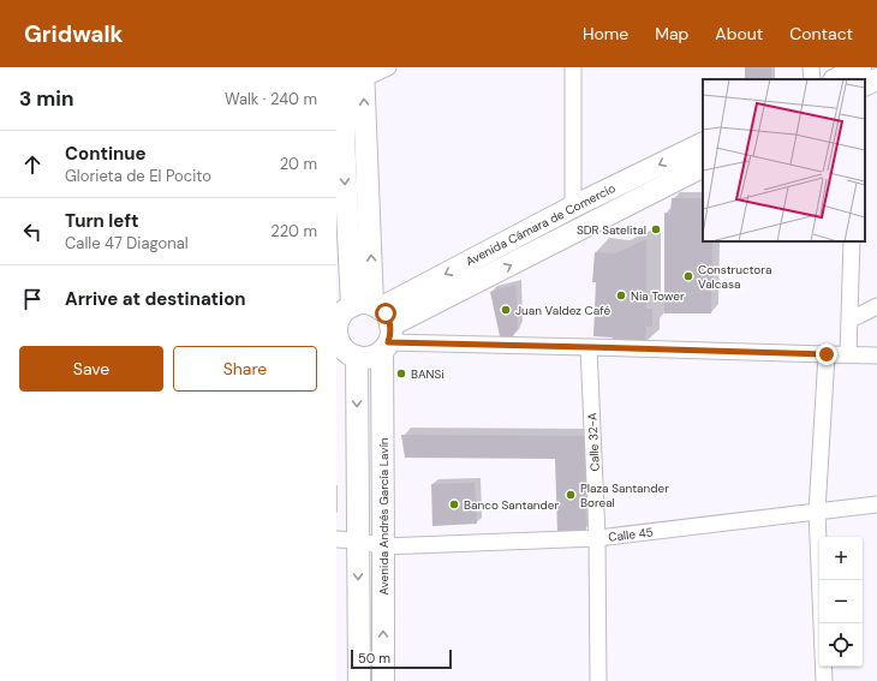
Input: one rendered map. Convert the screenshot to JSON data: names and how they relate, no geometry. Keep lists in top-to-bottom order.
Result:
{
  "streets": {
    "main road": ["Avenida Cámara de Comercio", "Avenida Andrés García Lavín"],
    "street": ["Calle 32-A", "Calle 45"]
  },
  "crossings": [
    ["Avenida Cámara de Comercio", "Avenida Andrés García Lavín"],
    ["Calle 32-A", "Calle 45"],
    ["Avenida Andrés García Lavín", "Calle 45"]
  ],
  "places": [
    "SDR Satelital",
    "Constructora Valcasa",
    "Nia Tower",
    "Juan Valdez Café",
    "BANSi",
    "Plaza Santander Boreal",
    "Banco Santander"
  ],
  "scale_bar": "50 m",
  "page": {
    "header": "Gridwalk",
    "nav": [
      "Home",
      "Map",
      "About",
      "Contact"
    ],
    "heading": ["3 min", "Walk · 240 m"],
    "list": [
      ["Continue", "Glorieta de El Pocito", "20 m"],
      ["Turn left", "Calle 47 Diagonal", "220 m"],
      "Arrive at destination"
    ],
    "buttons": ["Save", "Share"],
    "map_buttons": ["+", "−"],
    "scale": "50 m"
  }
}
